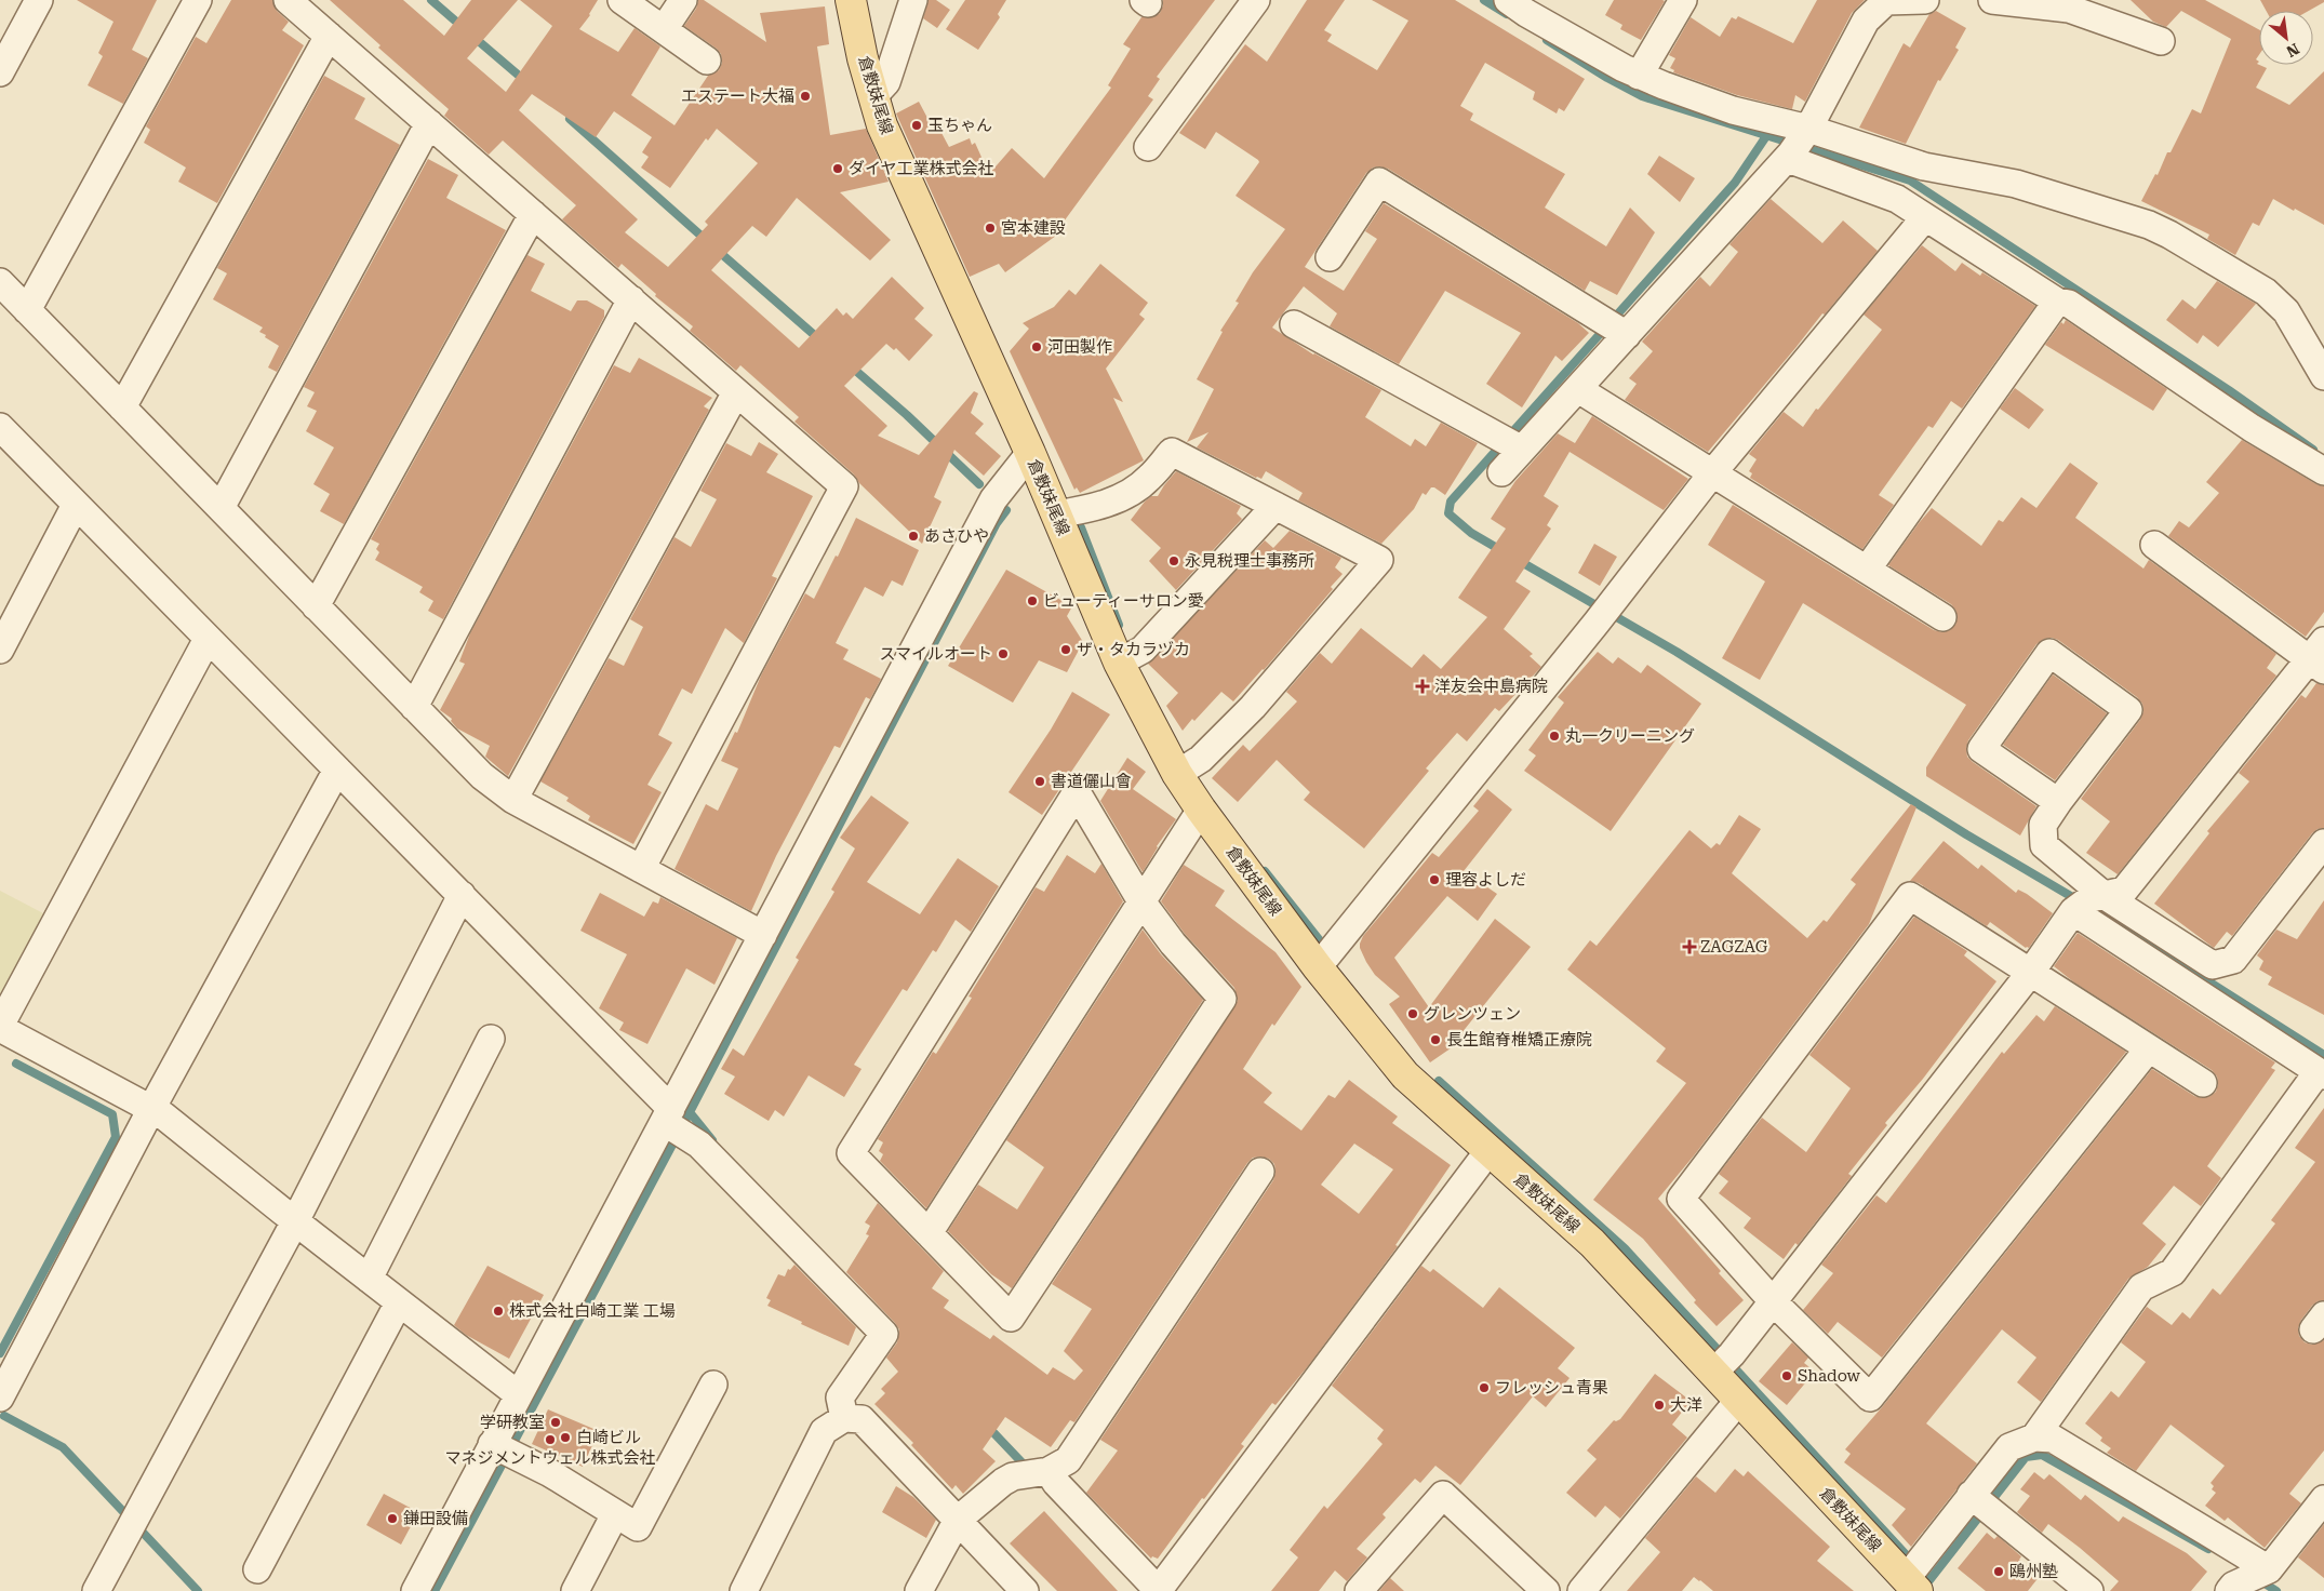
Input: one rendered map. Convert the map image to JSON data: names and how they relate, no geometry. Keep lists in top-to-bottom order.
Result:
{
  "streets": {
    "main road": ["倉敷妹尾線"]
  },
  "places": {
    "other": [
      "エステート大福",
      "玉ちゃん",
      "ダイヤ工業株式会社",
      "宮本建設",
      "河田製作",
      "あさひや",
      "永見税理士事務所",
      "ビューティーサロン愛",
      "ザ・タカラヅカ",
      "スマイルオート",
      "丸一クリーニング",
      "書道儷山會",
      "理容よしだ",
      "グレンツェン",
      "長生館脊椎矯正療院",
      "株式会社白崎工業 工場",
      "Shadow",
      "フレッシュ青果",
      "大洋",
      "学研教室",
      "白崎ビル",
      "マネジメントウェル株式会社",
      "鎌田設備",
      "鴎州塾"
    ],
    "health": ["洋友会中島病院", "ZAGZAG"]
  },
  "north": "bottom right"
}
